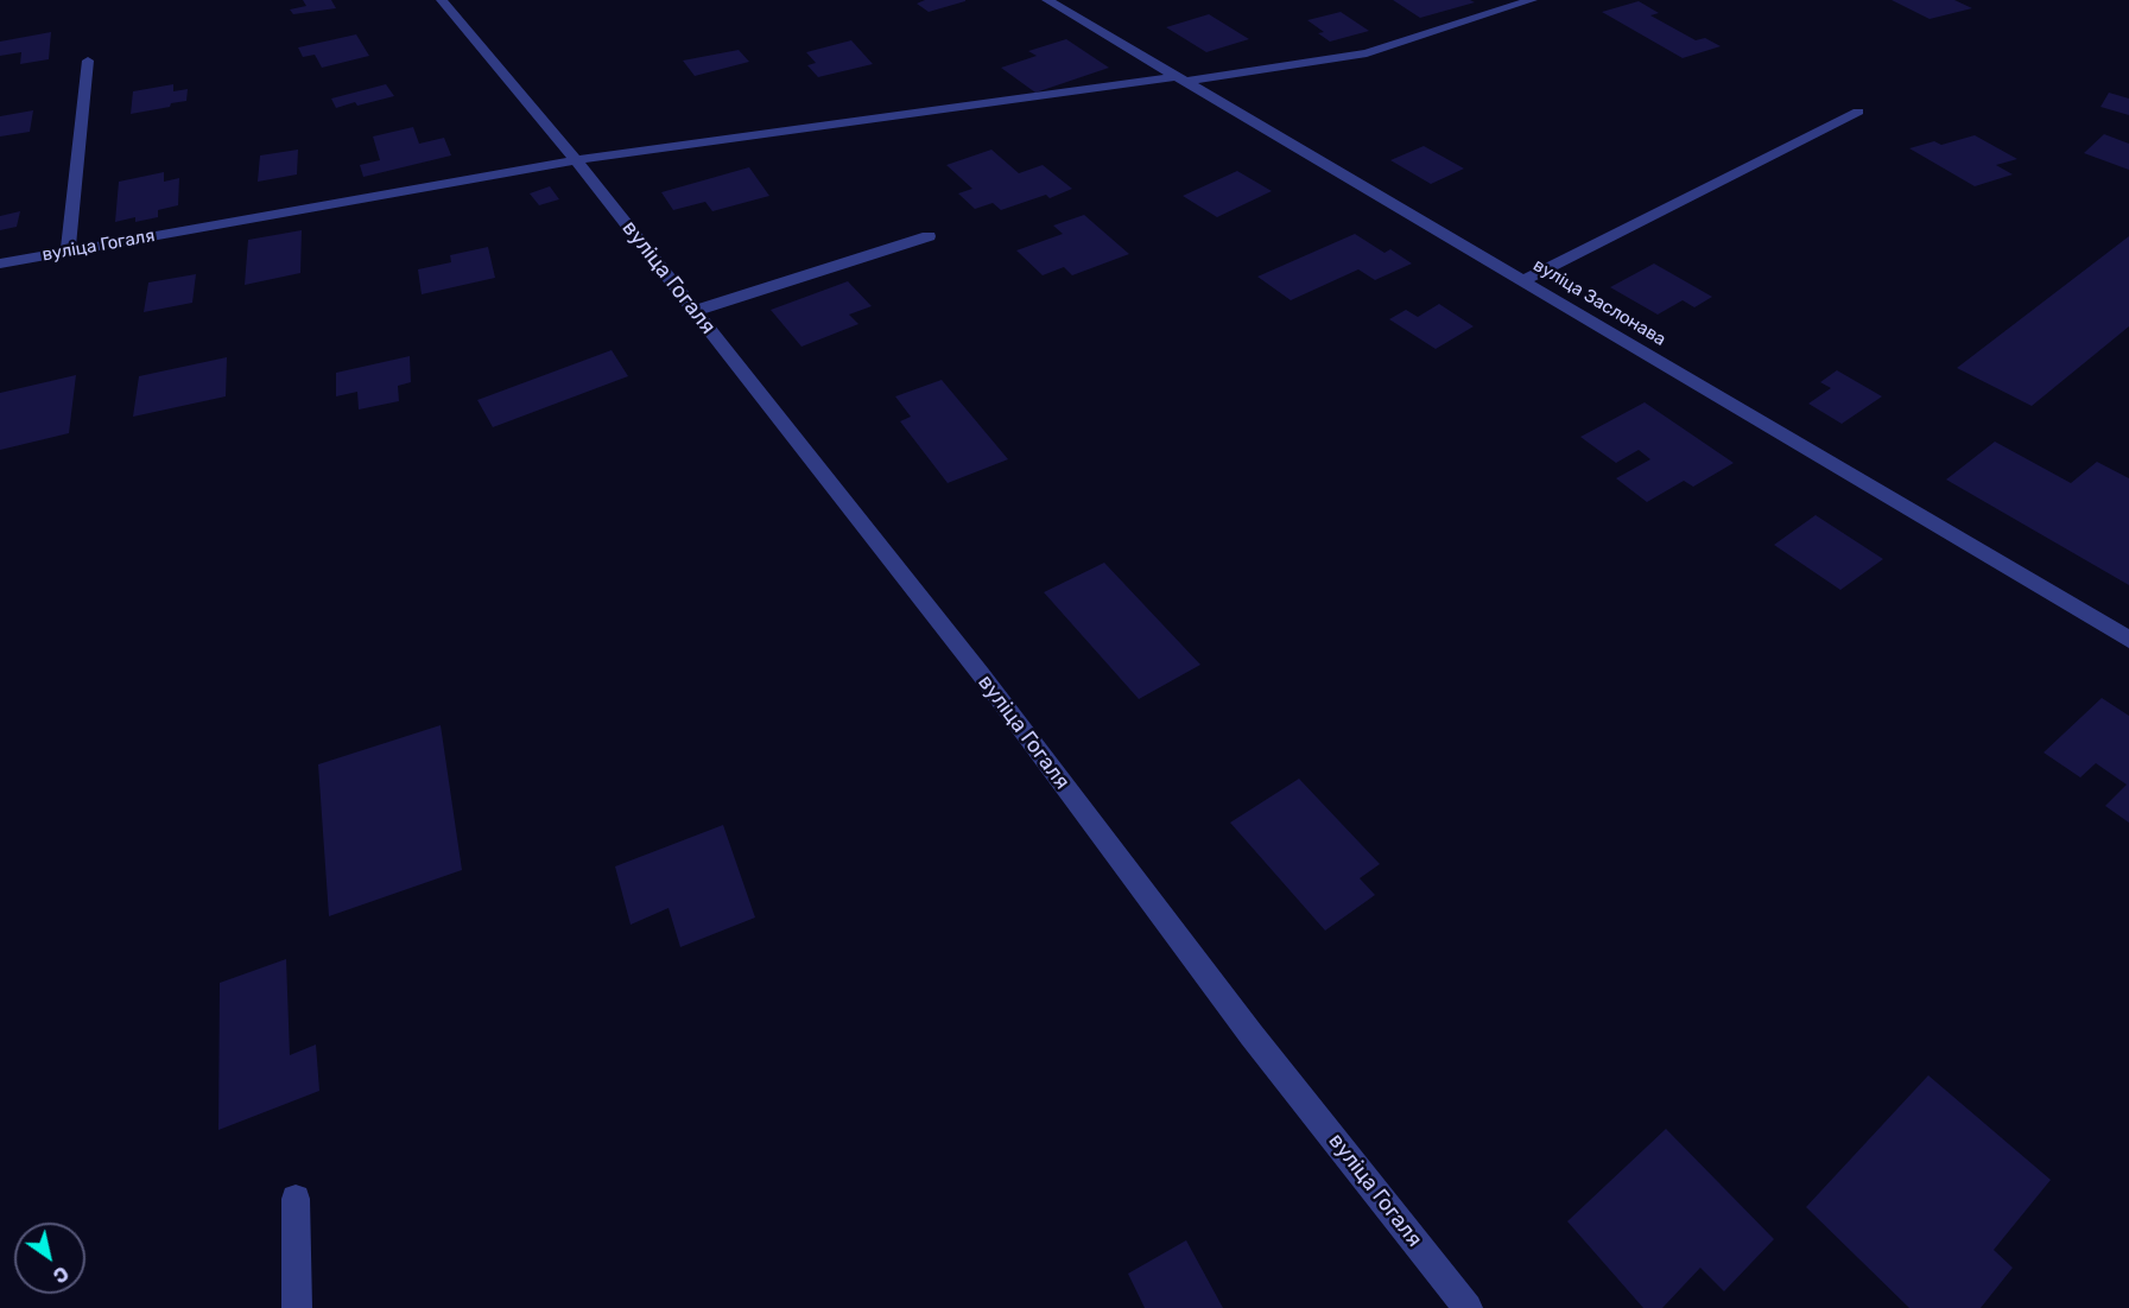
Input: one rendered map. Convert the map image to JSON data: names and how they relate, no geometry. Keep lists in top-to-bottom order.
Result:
{
  "streets": {
    "street": ["вуліца Гогаля", "вуліца Заслонава"]
  },
  "crossings": [
    ["вуліца Гогаля", "вуліца Заслонава"]
  ],
  "north": "bottom right"
}
